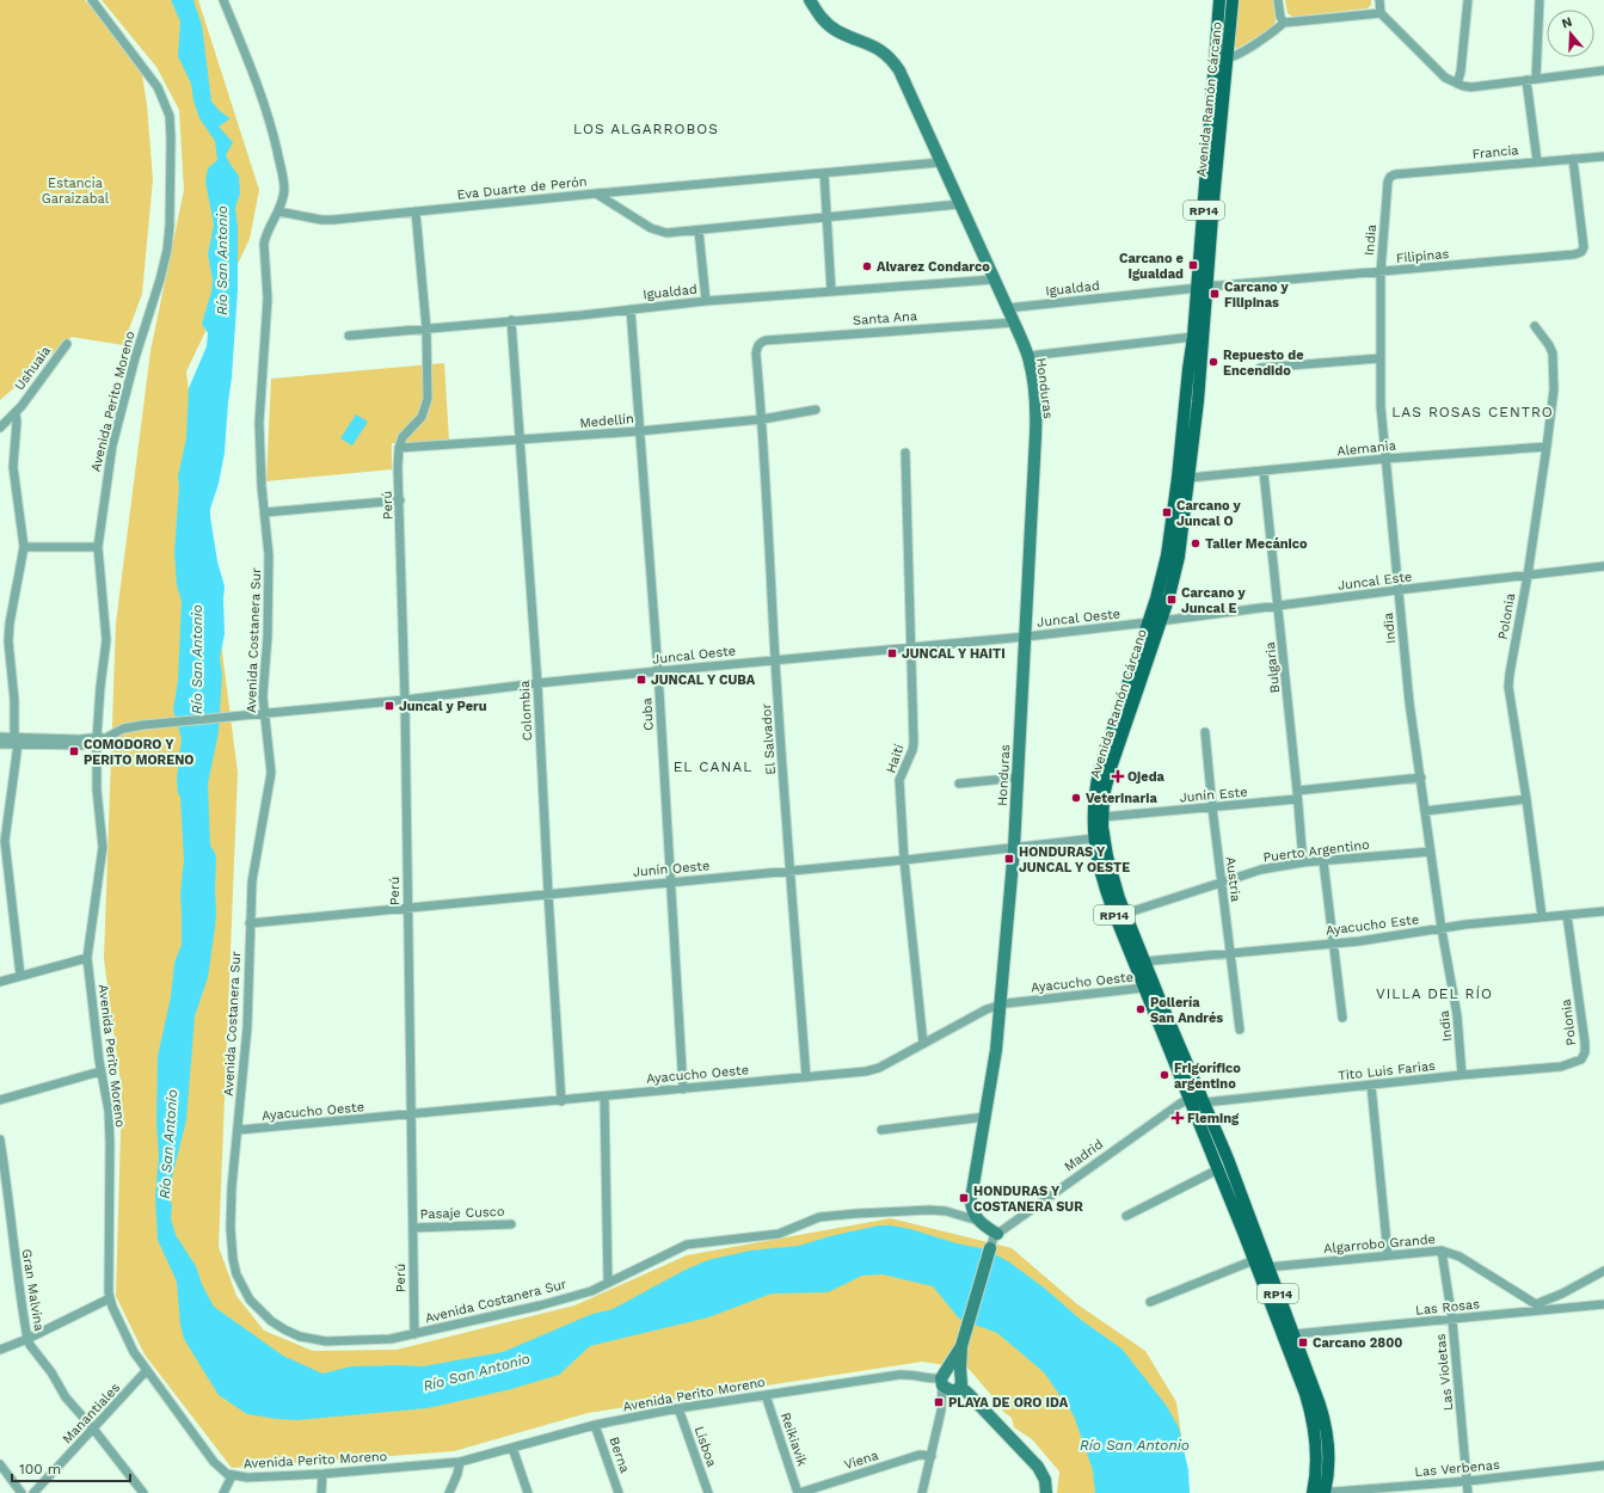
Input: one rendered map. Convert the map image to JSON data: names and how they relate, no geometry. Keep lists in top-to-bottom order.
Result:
{
  "streets": {
    "main road": [
      "Avenida Ramón Cárcano",
      "RP14",
      "Honduras",
      "Madrid"
    ],
    "street": [
      "Francia",
      "Eva Duarte de Perón",
      "India",
      "Filipinas",
      "Igualdad",
      "Santa Ana",
      "Ushuaia",
      "Avenida Perito Moreno",
      "Medellín",
      "Alemania",
      "Perú",
      "Juncal Este",
      "Polonia",
      "Juncal Oeste",
      "Avenida Costanera Sur",
      "Bulgaria",
      "Colombia",
      "Cuba",
      "El Salvador",
      "Haití",
      "Junín Este",
      "Puerto Argentino",
      "Junín Oeste",
      "Austria",
      "Ayacucho Este",
      "Ayacucho Oeste",
      "Tito Luis Farias",
      "Pasaje Cusco",
      "Algarrobo Grande",
      "Gran Malvina",
      "Las Rosas",
      "Las Violetas",
      "Manantiales",
      "Reikiavik",
      "Lisboa",
      "Berna",
      "Viena",
      "Las Verbenas"
    ]
  },
  "crossings": [
    ["Avenida Ramón Cárcano", "RP14"],
    ["Avenida Ramón Cárcano", "Filipinas"],
    ["Avenida Ramón Cárcano", "Igualdad"],
    ["Avenida Ramón Cárcano", "Alemania"],
    ["Avenida Ramón Cárcano", "Juncal Este"],
    ["Avenida Ramón Cárcano", "Juncal Oeste"],
    ["Avenida Ramón Cárcano", "Junín Este"],
    ["Avenida Ramón Cárcano", "Puerto Argentino"],
    ["Avenida Ramón Cárcano", "Junín Oeste"],
    ["Avenida Ramón Cárcano", "Ayacucho Este"],
    ["Avenida Ramón Cárcano", "Ayacucho Oeste"],
    ["Avenida Ramón Cárcano", "Tito Luis Farias"],
    ["Avenida Ramón Cárcano", "Madrid"],
    ["Avenida Ramón Cárcano", "Algarrobo Grande"],
    ["Avenida Ramón Cárcano", "Las Rosas"],
    ["Avenida Ramón Cárcano", "Las Verbenas"],
    ["Francia", "India"],
    ["Francia", "Filipinas"],
    ["Eva Duarte de Perón", "Honduras"],
    ["Eva Duarte de Perón", "Avenida Costanera Sur"],
    ["RP14", "Filipinas"],
    ["RP14", "Igualdad"],
    ["India", "Filipinas"],
    ["India", "Alemania"],
    ["India", "Juncal Este"],
    ["India", "Junín Este"],
    ["India", "Puerto Argentino"],
    ["India", "Ayacucho Este"],
    ["India", "Tito Luis Farias"],
    ["Filipinas", "Igualdad"],
    ["Igualdad", "Honduras"],
    ["Igualdad", "Colombia"],
    ["Igualdad", "Cuba"],
    ["Santa Ana", "Honduras"],
    ["Santa Ana", "El Salvador"],
    ["Honduras", "Juncal Oeste"],
    ["Honduras", "Avenida Costanera Sur"],
    ["Honduras", "Junín Oeste"],
    ["Honduras", "Ayacucho Oeste"],
    ["Avenida Perito Moreno", "Juncal Oeste"],
    ["Avenida Perito Moreno", "Madrid"],
    ["Avenida Perito Moreno", "Manantiales"],
    ["Avenida Perito Moreno", "Reikiavik"],
    ["Avenida Perito Moreno", "Lisboa"],
    ["Avenida Perito Moreno", "Berna"],
    ["Medellín", "Perú"],
    ["Medellín", "Colombia"],
    ["Medellín", "Cuba"],
    ["Medellín", "El Salvador"],
    ["Alemania", "Polonia"],
    ["Alemania", "Bulgaria"],
    ["Perú", "Juncal Oeste"],
    ["Perú", "Avenida Costanera Sur"],
    ["Perú", "Junín Oeste"],
    ["Perú", "Ayacucho Oeste"],
    ["Perú", "Pasaje Cusco"],
    ["Juncal Este", "Polonia"],
    ["Juncal Este", "Juncal Oeste"],
    ["Juncal Este", "Bulgaria"],
    ["Polonia", "Ayacucho Este"],
    ["Polonia", "Tito Luis Farias"],
    ["Juncal Oeste", "Avenida Costanera Sur"],
    ["Juncal Oeste", "Colombia"],
    ["Juncal Oeste", "Cuba"],
    ["Juncal Oeste", "El Salvador"],
    ["Juncal Oeste", "Haití"],
    ["Avenida Costanera Sur", "Junín Oeste"],
    ["Avenida Costanera Sur", "Ayacucho Oeste"],
    ["Bulgaria", "Junín Este"],
    ["Bulgaria", "Puerto Argentino"],
    ["Colombia", "Junín Oeste"],
    ["Colombia", "Ayacucho Oeste"],
    ["Cuba", "Junín Oeste"],
    ["Cuba", "Ayacucho Oeste"],
    ["El Salvador", "Junín Oeste"],
    ["El Salvador", "Ayacucho Oeste"],
    ["Haití", "Junín Oeste"],
    ["Haití", "Ayacucho Oeste"],
    ["Junín Este", "Austria"],
    ["Puerto Argentino", "Austria"],
    ["Austria", "Ayacucho Este"],
    ["Madrid", "Viena"],
    ["Algarrobo Grande", "Las Rosas"],
    ["Algarrobo Grande", "Las Violetas"],
    ["Gran Malvina", "Manantiales"],
    ["Las Rosas", "Las Violetas"],
    ["Las Violetas", "Las Verbenas"],
    ["Reikiavik", "Viena"]
  ],
  "districts": [
    "LOS ALGARROBOS",
    "LAS ROSAS CENTRO",
    "EL CANAL",
    "VILLA DEL RÍO"
  ],
  "water": ["Río San Antonio"],
  "parks": ["Estancia Garaizabal"],
  "places": {
    "transit": [
      "Carcano e Igualdad",
      "Carcano y Filipinas",
      "Carcano y Juncal O",
      "Carcano y Juncal E",
      "JUNCAL Y HAITI",
      "JUNCAL Y CUBA",
      "Juncal y Peru",
      "COMODORO Y PERITO MORENO",
      "HONDURAS Y JUNCAL Y OESTE",
      "HONDURAS Y COSTANERA SUR",
      "Carcano 2800",
      "PLAYA DE ORO IDA"
    ],
    "other": [
      "Alvarez Condarco",
      "Repuesto de Encendido",
      "Taller Mecánico",
      "Veterinaria",
      "Pollería San Andrés",
      "Frigorífico argentino"
    ],
    "health": ["Ojeda", "Fleming"]
  },
  "scale_bar": "100 m",
  "north": "top"
}
